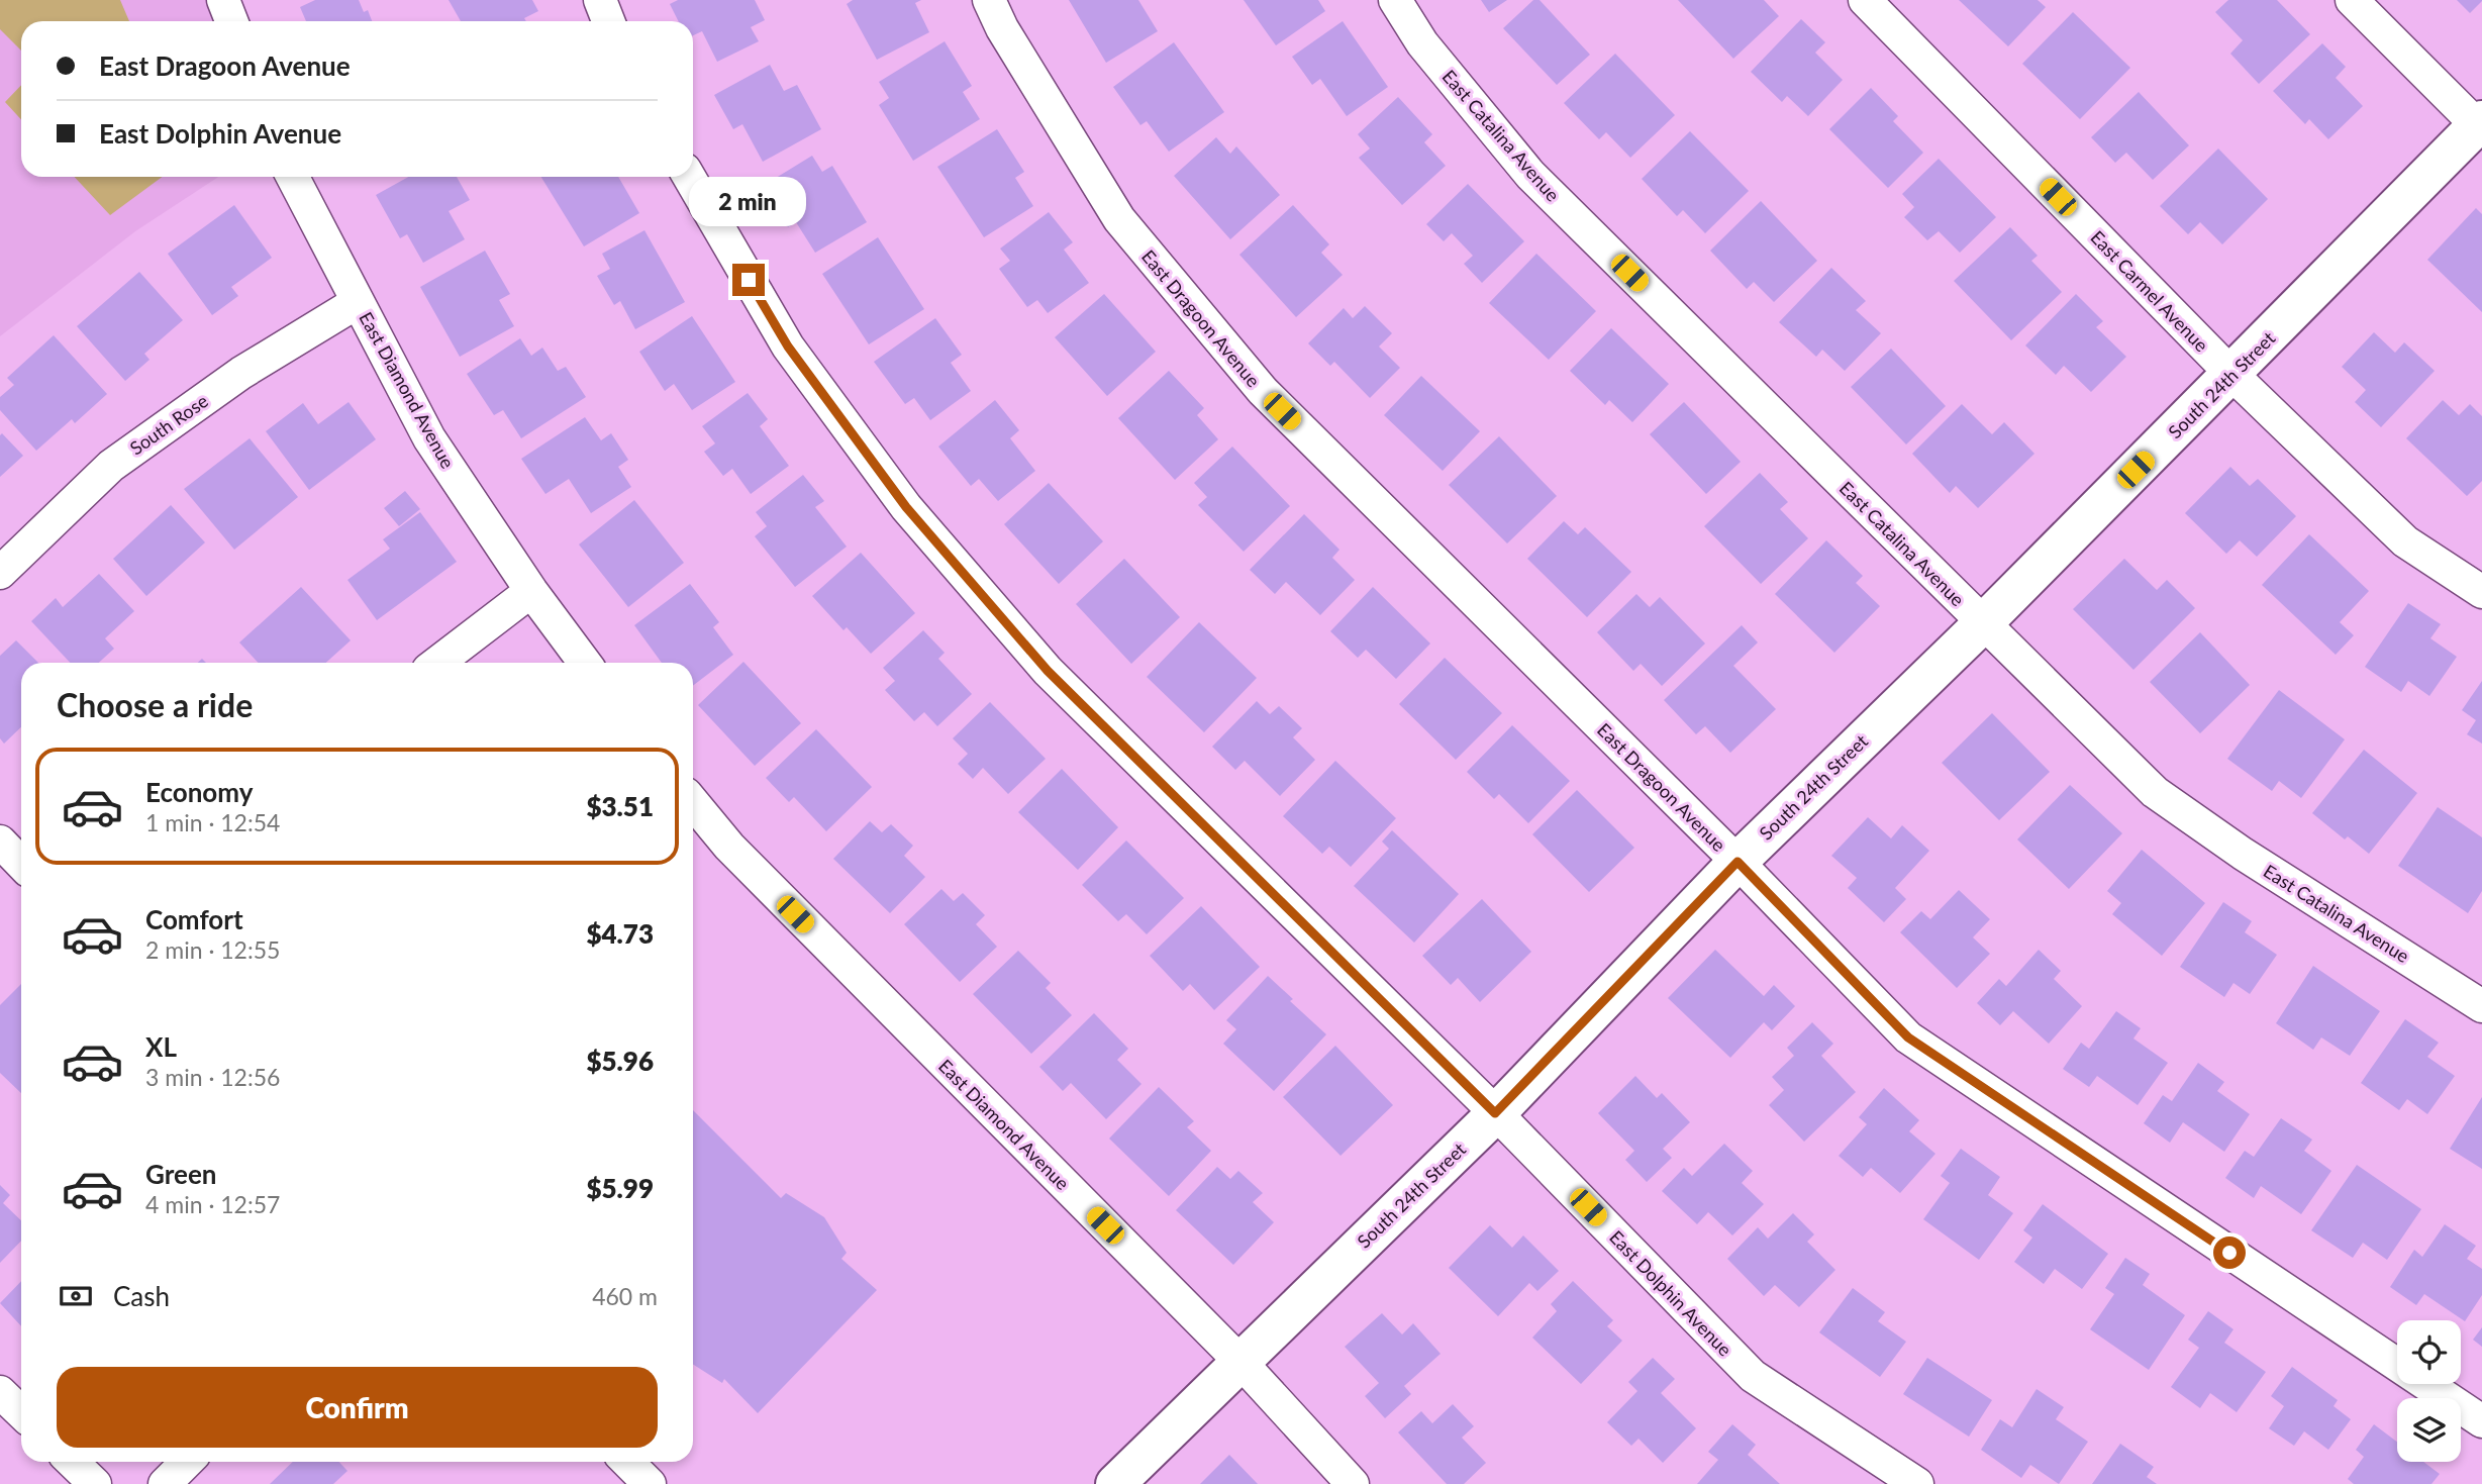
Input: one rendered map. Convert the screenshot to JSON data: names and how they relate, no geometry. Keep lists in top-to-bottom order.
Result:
{
  "streets": {
    "street": [
      "East Catalina Avenue",
      "East Carmel Avenue",
      "East Dragoon Avenue",
      "South 24th Street",
      "East Diamond Avenue",
      "South Rose",
      "East Dolphin Avenue"
    ]
  },
  "crossings": [
    ["East Catalina Avenue", "South 24th Street"],
    ["East Carmel Avenue", "South 24th Street"],
    ["East Dragoon Avenue", "South 24th Street"],
    ["South 24th Street", "East Diamond Avenue"],
    ["South 24th Street", "East Dolphin Avenue"],
    ["East Diamond Avenue", "South Rose"]
  ],
  "page": {
    "banner": ["East Dragoon Avenue", "East Dolphin Avenue"],
    "bubble": "2 min",
    "heading": "Choose a ride",
    "list": [
      {
        "name": "Economy",
        "note": "1 min · 12:54",
        "value": "$3.51"
      },
      {
        "name": "Comfort",
        "note": "2 min · 12:55",
        "value": "$4.73"
      },
      {
        "name": "XL",
        "note": "3 min · 12:56",
        "value": "$5.96"
      },
      {
        "name": "Green",
        "note": "4 min · 12:57",
        "value": "$5.99"
      }
    ],
    "pay": ["Cash", "460 m"],
    "buttons": "Confirm"
  }
}
